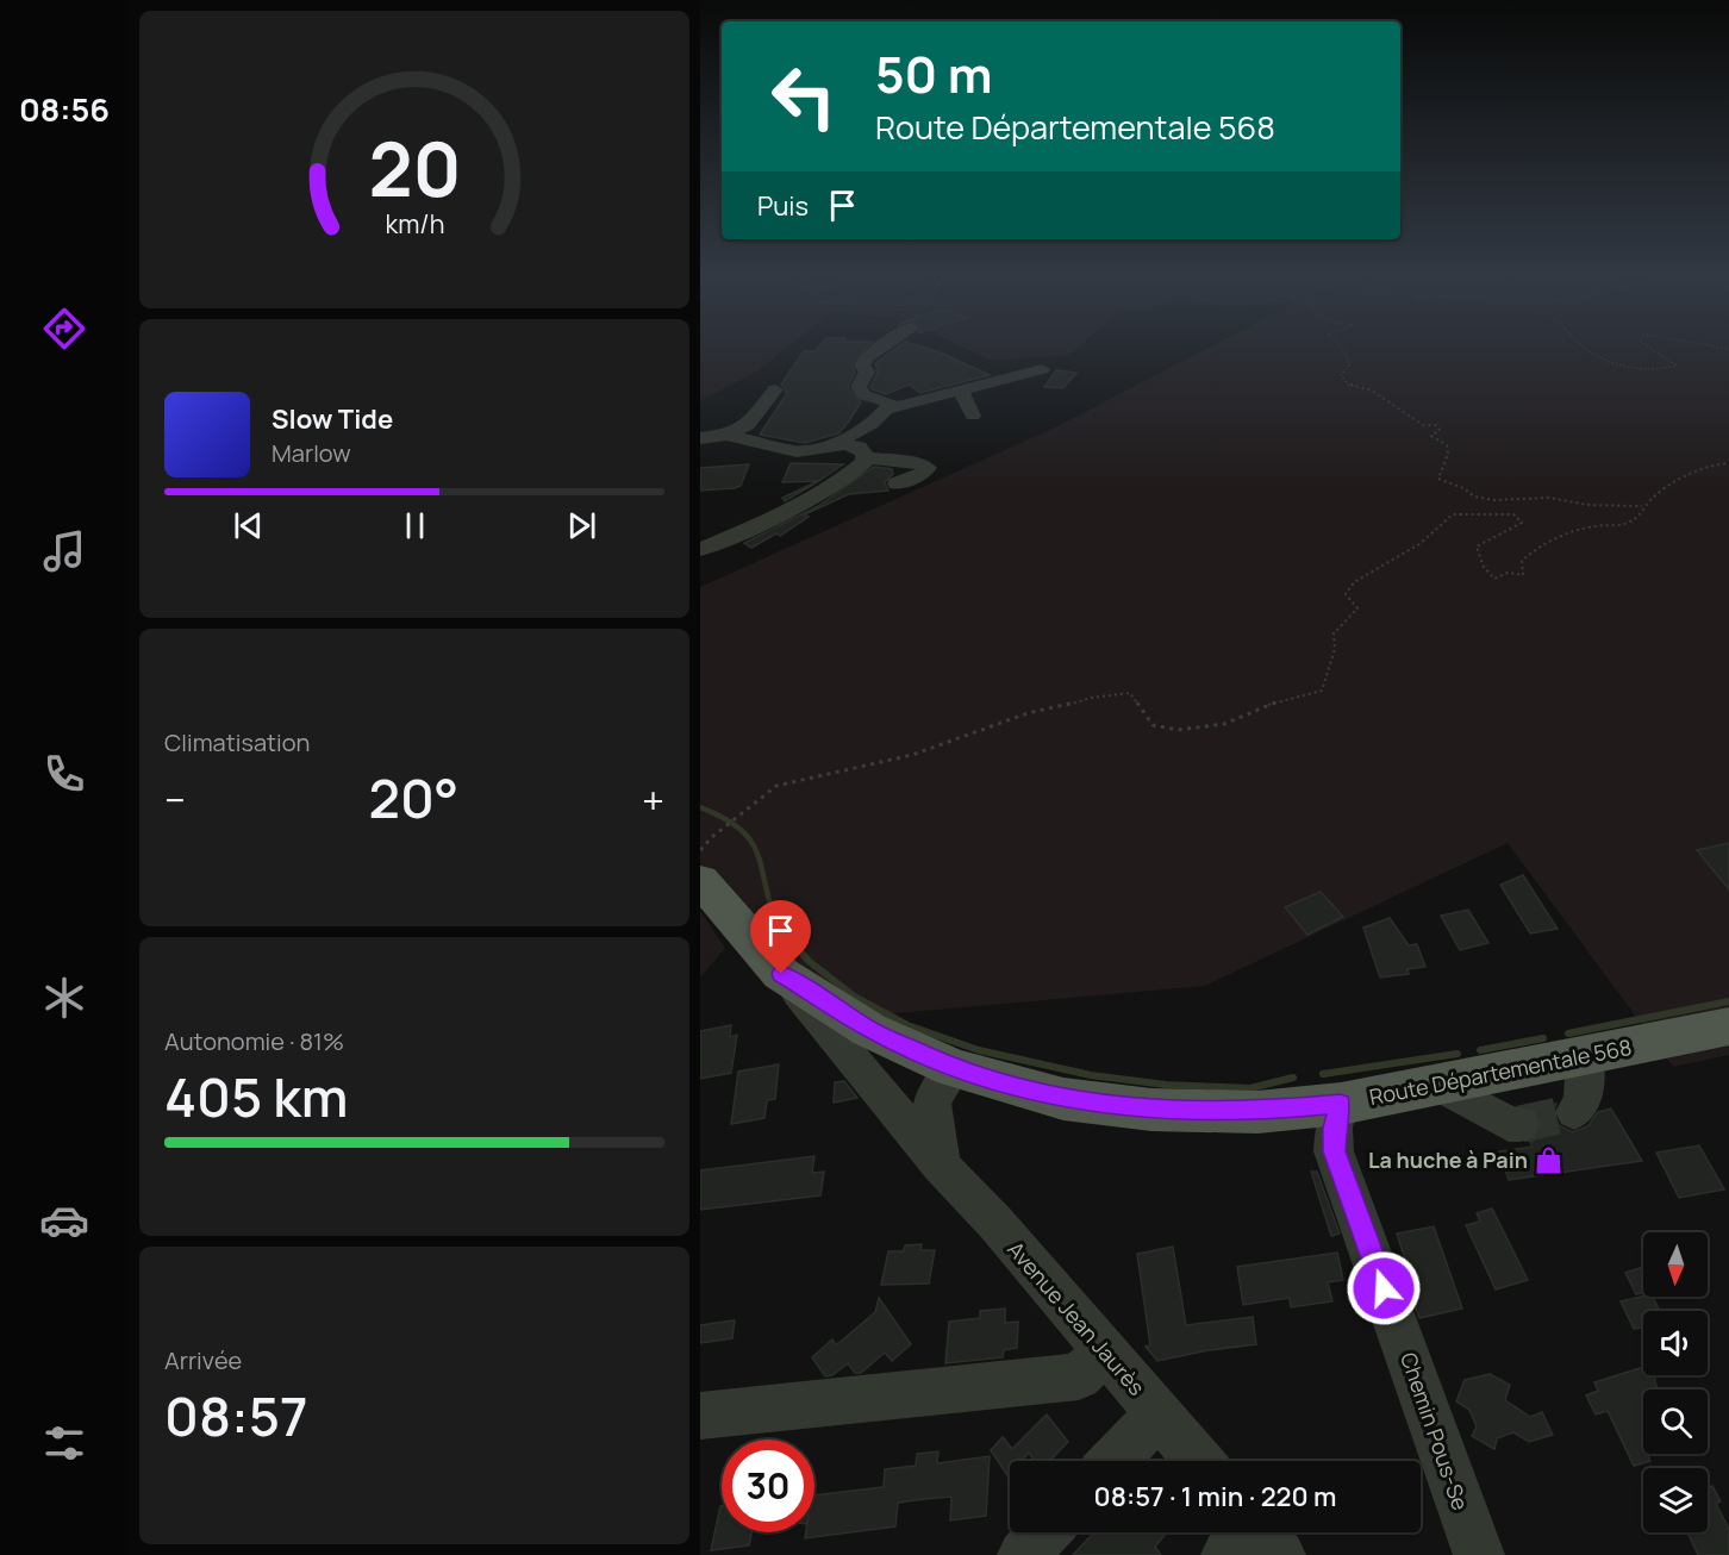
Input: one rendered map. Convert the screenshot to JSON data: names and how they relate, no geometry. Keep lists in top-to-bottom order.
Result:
{
  "streets": {
    "main road": ["Route Départementale 568"],
    "street": ["Avenue Jean Jaurès", "Chemin Pous-Se"]
  },
  "crossings": [
    ["Route Départementale 568", "Avenue Jean Jaurès"],
    ["Route Départementale 568", "Chemin Pous-Se"]
  ],
  "places": {
    "shop": ["La huche à Pain"]
  },
  "north": "bottom",
  "page": {
    "tabs": "08:56",
    "turn": ["50 m", "Route Départementale 568"],
    "then": "Puis",
    "song": ["Slow Tide", "Marlow"],
    "tile": [
      "Climatisation",
      ["Autonomie · 81%", "405 km"],
      ["Arrivée", "08:57"]
    ],
    "heat": ["−", "20°", "+"],
    "limit": "30",
    "trip": "08:57 · 1 min · 220 m",
    "gauge": ["20", "km/h"]
  }
}
